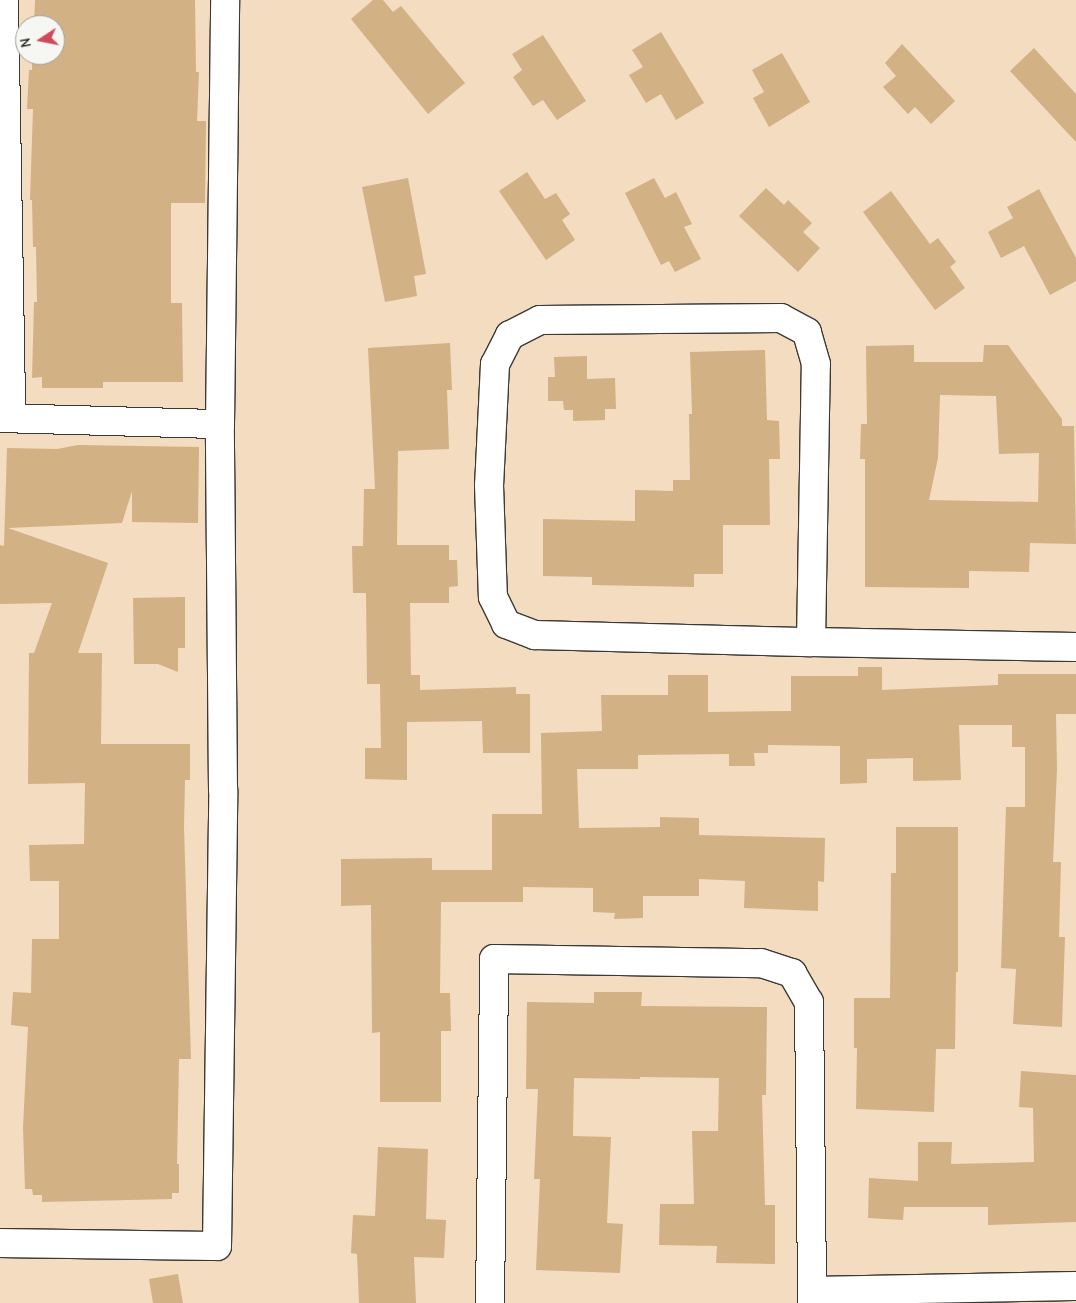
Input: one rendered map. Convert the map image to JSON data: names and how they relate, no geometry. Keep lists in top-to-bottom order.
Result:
{
  "north": "left"
}
